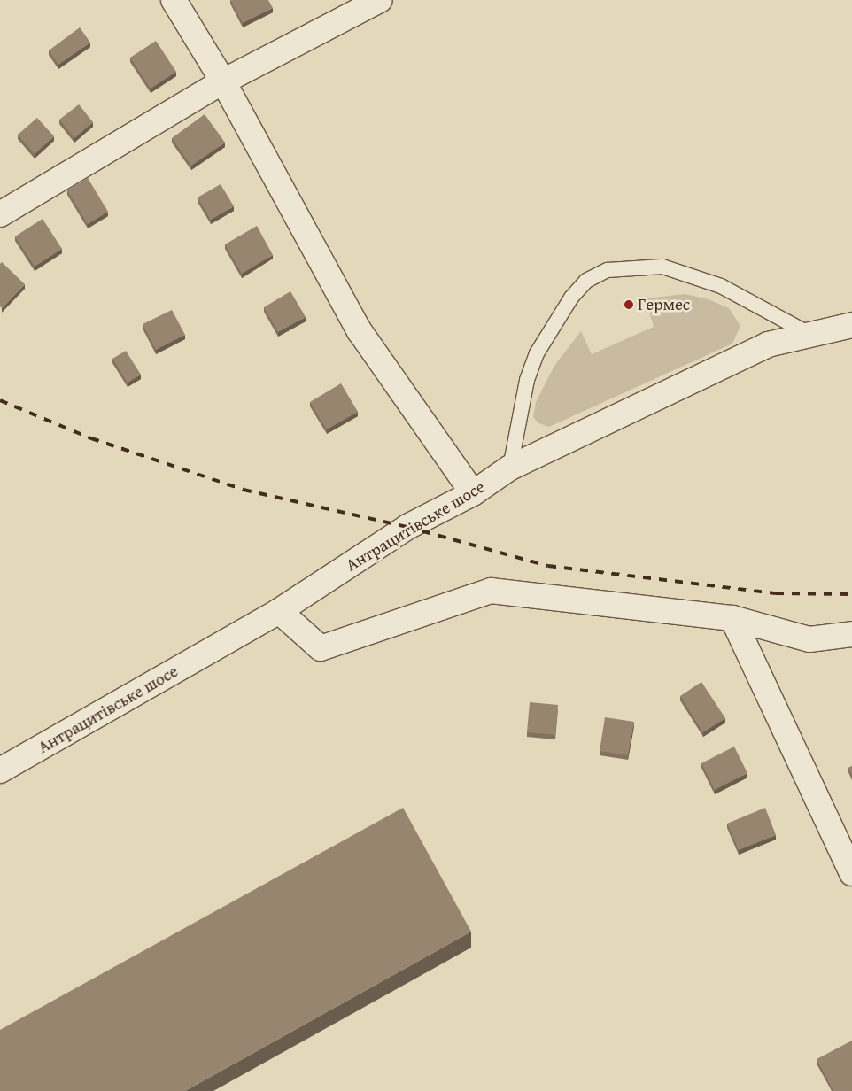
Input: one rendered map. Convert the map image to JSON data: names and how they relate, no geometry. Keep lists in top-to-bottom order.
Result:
{
  "streets": {
    "street": ["Антрацитівське шосе"]
  },
  "places": ["Гермес"]
}
